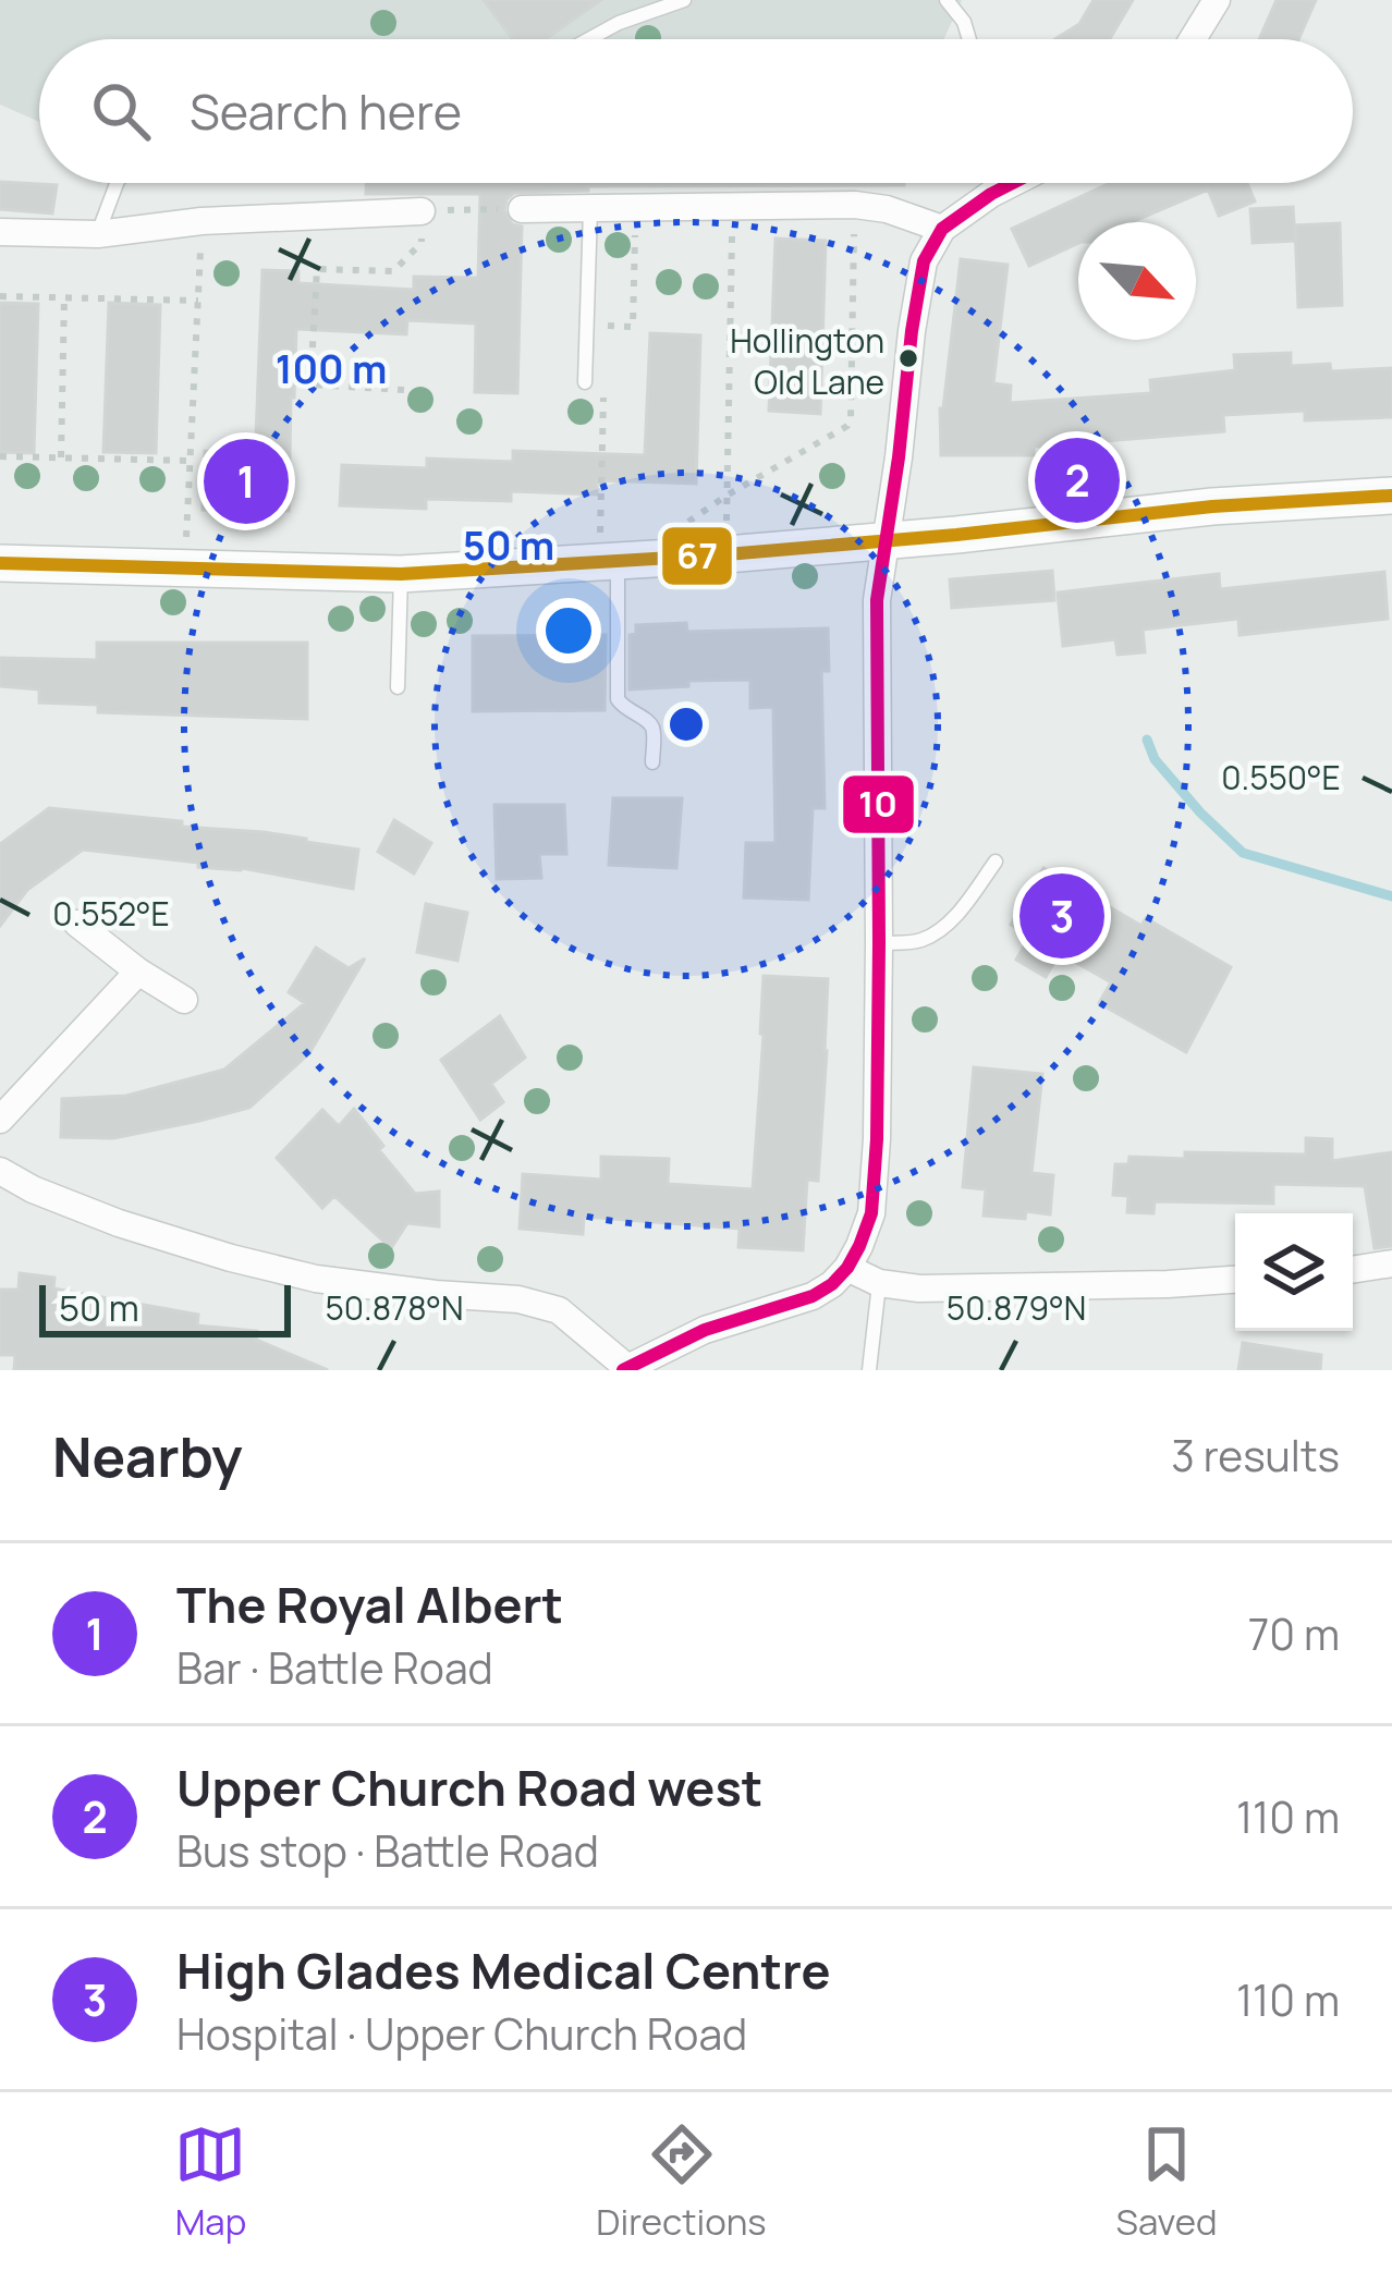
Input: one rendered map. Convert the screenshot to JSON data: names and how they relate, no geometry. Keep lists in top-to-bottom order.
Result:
{
  "places": ["Hollington Old Lane"],
  "lines": ["transit line 10", "transit line 67"],
  "scale_bar": "50 m",
  "north": "bottom right",
  "page": {
    "search": "Search here",
    "pins": ["2", "1", "3"],
    "scale": "50 m",
    "heading": ["Nearby", "3 results"],
    "list": [
      {
        "mark": "1",
        "name": "The Royal Albert",
        "note": "Bar · Battle Road",
        "value": "70 m"
      },
      {
        "mark": "2",
        "name": "Upper Church Road west",
        "note": "Bus stop · Battle Road",
        "value": "110 m"
      },
      {
        "mark": "3",
        "name": "High Glades Medical Centre",
        "note": "Hospital · Upper Church Road",
        "value": "110 m"
      }
    ],
    "nav": ["Map", "Directions", "Saved"]
  },
  "coordinates": [
    "0.550°E",
    "0.552°E",
    "50.878°N",
    "50.879°N"
  ],
  "rings": ["100 m", "50 m"]
}
